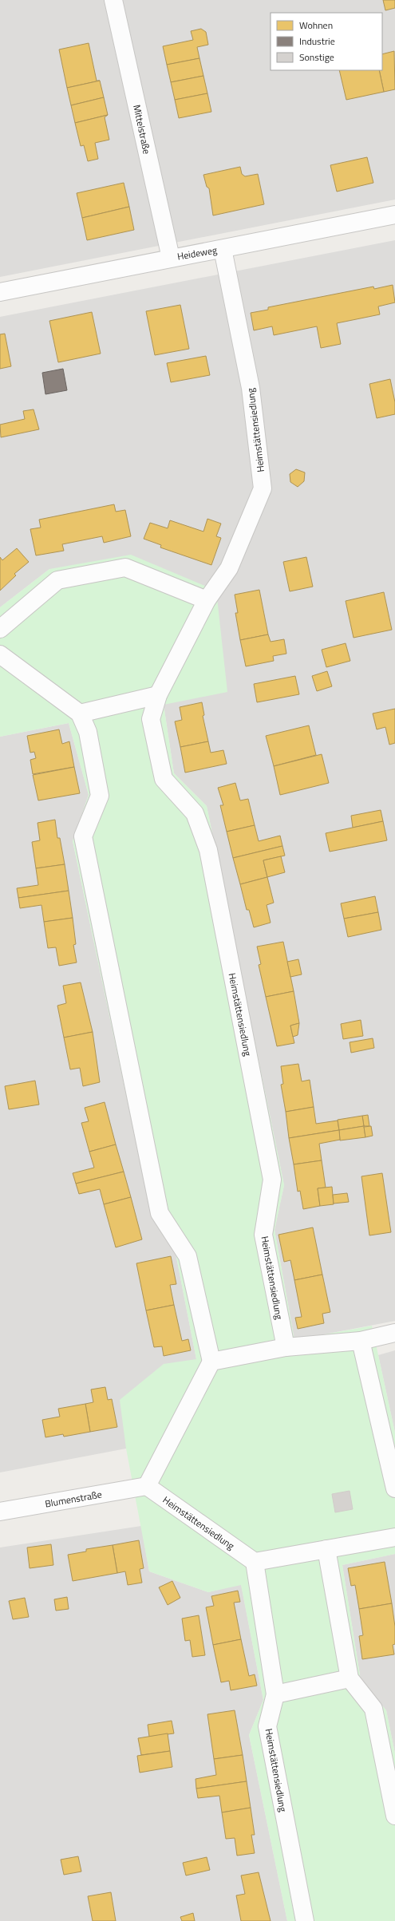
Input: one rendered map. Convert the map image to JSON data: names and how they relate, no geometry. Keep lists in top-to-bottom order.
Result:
{
  "streets": {
    "street": [
      "Mittelstraße",
      "Heideweg",
      "Heimstättensiedlung",
      "Blumenstraße"
    ]
  },
  "crossings": [
    ["Mittelstraße", "Heideweg"],
    ["Heideweg", "Heimstättensiedlung"],
    ["Heimstättensiedlung", "Blumenstraße"]
  ],
  "legend": ["Wohnen", "Industrie", "Sonstige"]
}
